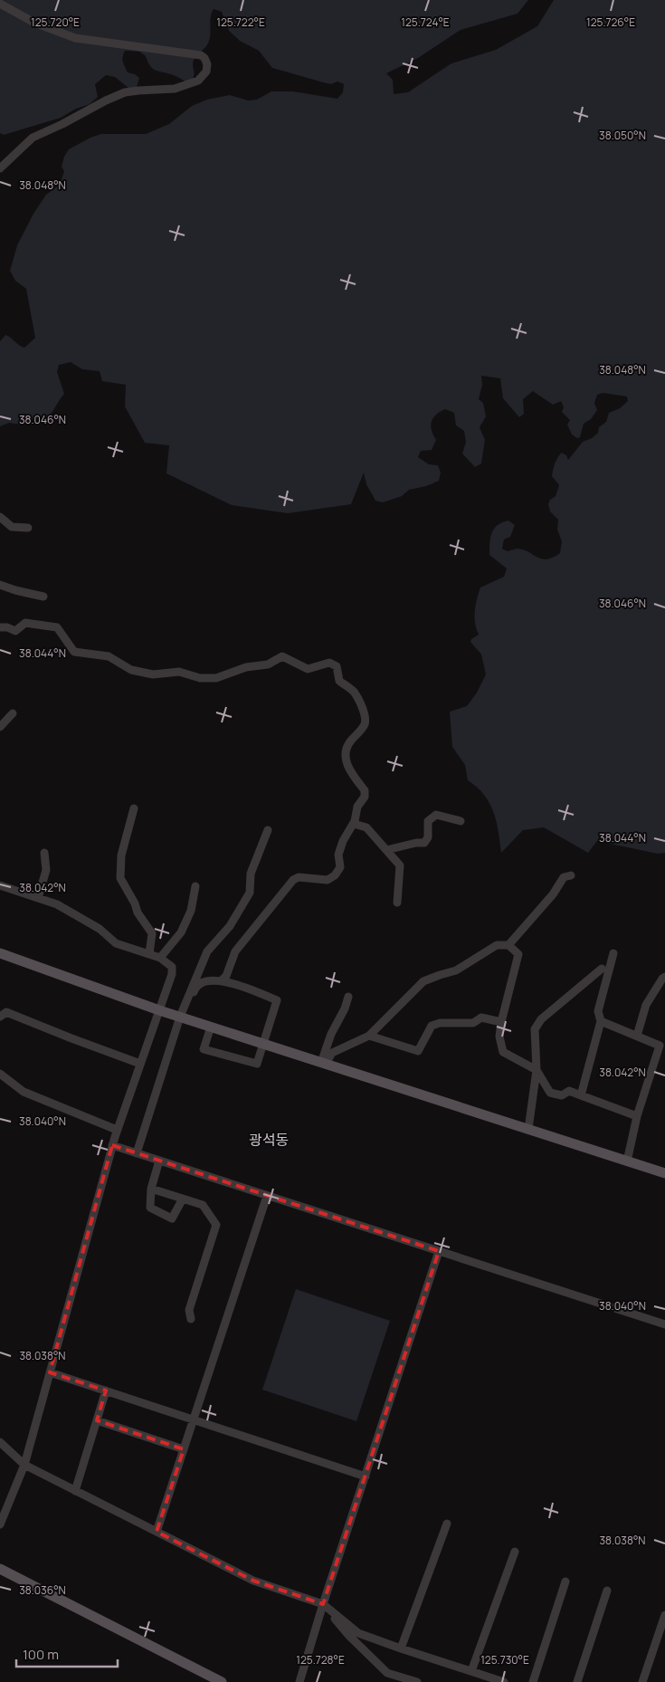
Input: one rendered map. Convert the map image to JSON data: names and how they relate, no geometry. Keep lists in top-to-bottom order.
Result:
{
  "districts": ["광석동"],
  "scale_bar": "100 m",
  "coordinates": [
    "125.720°E",
    "125.722°E",
    "125.724°E",
    "125.726°E",
    "38.050°N",
    "38.048°N",
    "38.046°N",
    "38.044°N",
    "38.042°N",
    "38.040°N",
    "38.038°N",
    "38.036°N",
    "125.728°E",
    "125.730°E"
  ]
}
